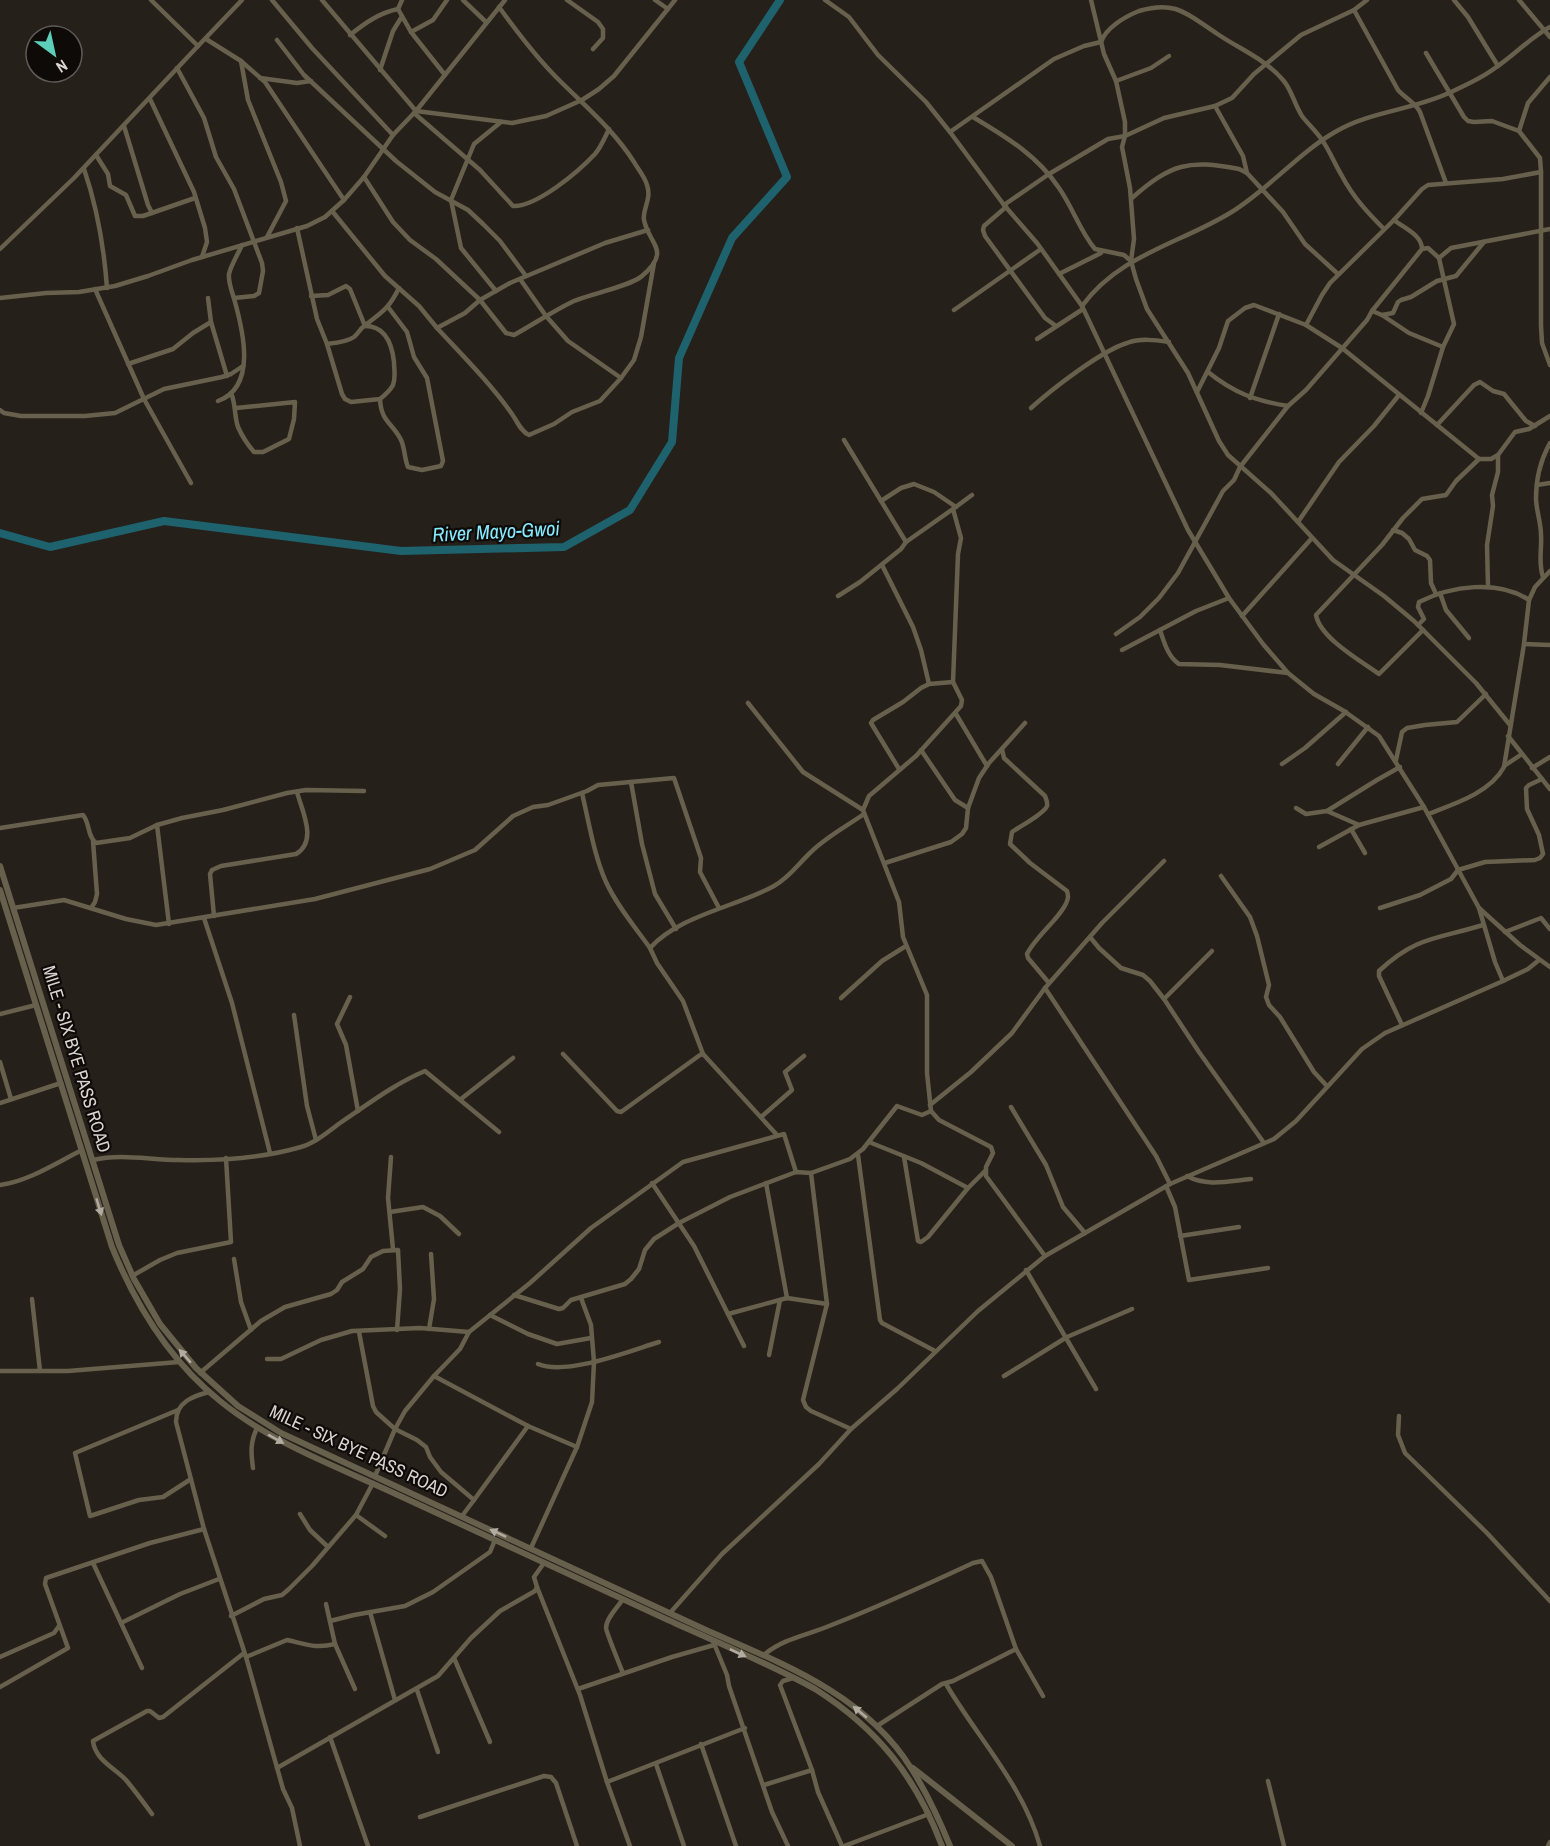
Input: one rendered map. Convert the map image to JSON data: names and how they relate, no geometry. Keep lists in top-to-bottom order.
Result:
{
  "streets": {
    "street": ["MILE - SIX BYE PASS ROAD"]
  },
  "water": ["River Mayo-Gwoi"],
  "north": "bottom right"
}
